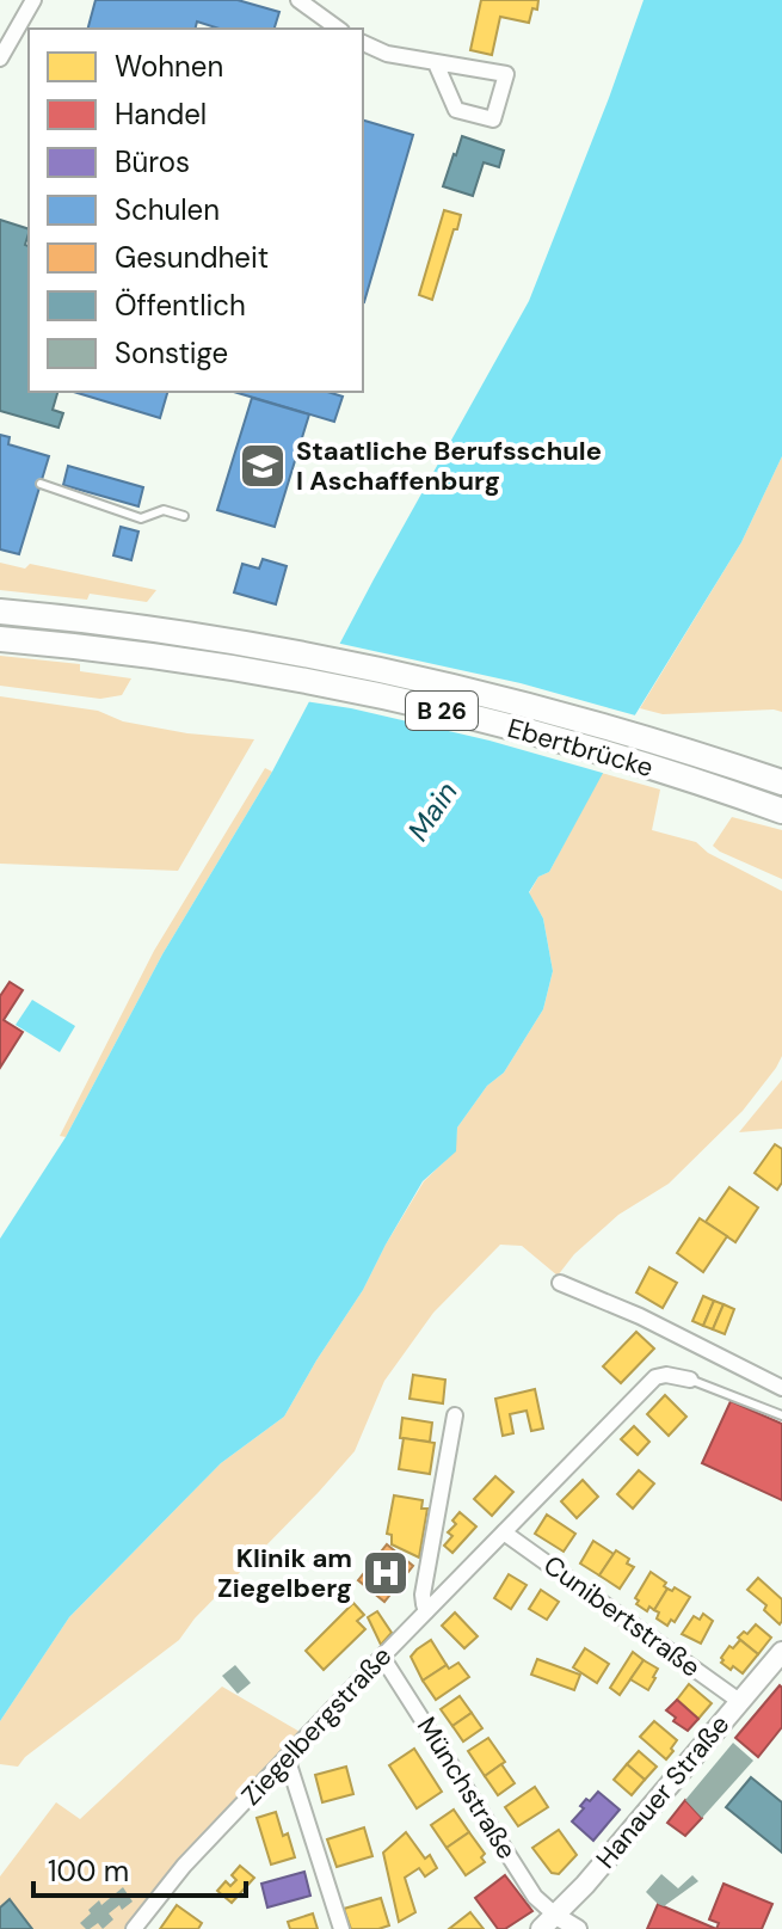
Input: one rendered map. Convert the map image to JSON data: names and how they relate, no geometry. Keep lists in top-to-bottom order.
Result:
{
  "streets": {
    "highway": ["B 26", "Ebertbrücke"],
    "main road": ["Hanauer Straße"],
    "street": ["Cunibertstraße", "Ziegelbergstraße", "Münchstraße"]
  },
  "crossings": [
    ["Cunibertstraße", "Ziegelbergstraße"],
    ["Cunibertstraße", "Hanauer Straße"],
    ["Ziegelbergstraße", "Münchstraße"],
    ["Münchstraße", "Hanauer Straße"]
  ],
  "water": ["Main"],
  "places": {
    "school or university": ["Staatliche Berufsschule I Aschaffenburg"],
    "hospital": ["Klinik am Ziegelberg"]
  },
  "legend": [
    "Wohnen",
    "Handel",
    "Büros",
    "Schulen",
    "Gesundheit",
    "Öffentlich",
    "Sonstige"
  ],
  "scale_bar": "100 m"
}
